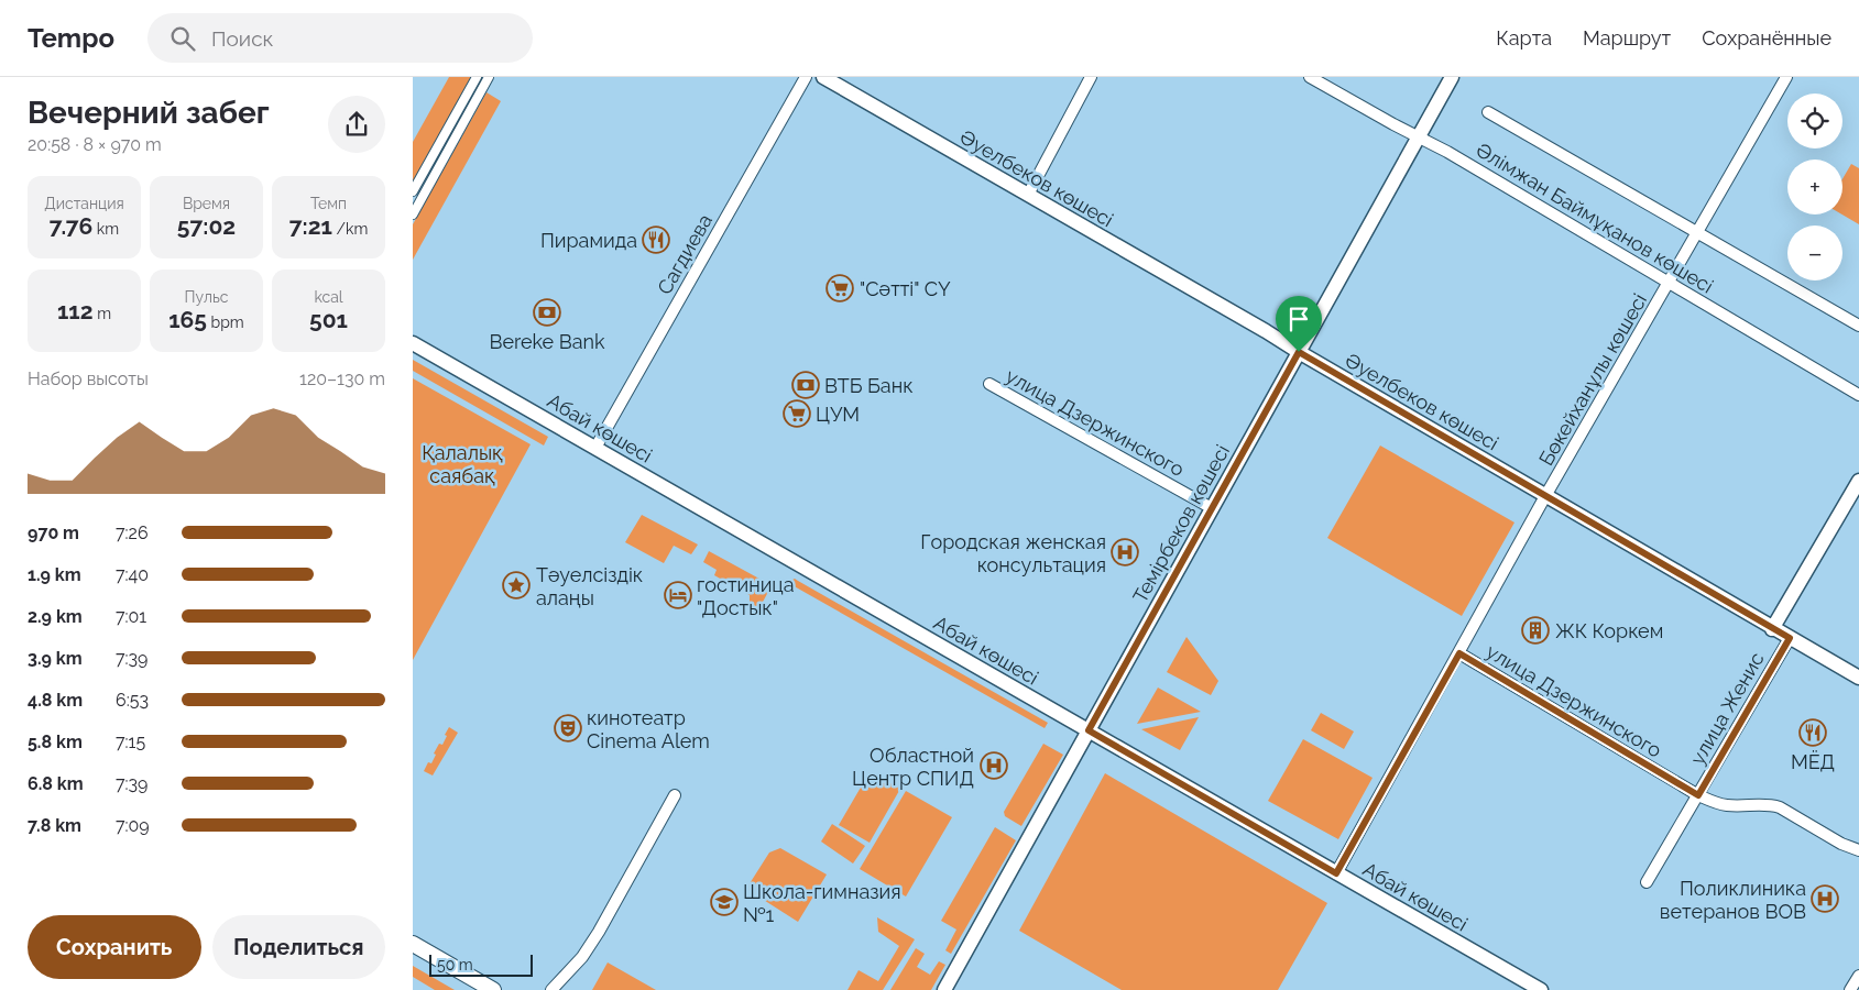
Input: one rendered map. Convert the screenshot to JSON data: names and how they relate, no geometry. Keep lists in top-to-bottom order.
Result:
{
  "streets": {
    "street": [
      "Әуелбеков көшесі",
      "Әлімжан Баймұқанов көшесі",
      "Сагдиева",
      "Бөкейханұлы көшесі",
      "улица Дзержинского",
      "Абай көшесі",
      "Темірбеков көшесі",
      "улица Женис"
    ]
  },
  "crossings": [
    ["Әуелбеков көшесі", "Бөкейханұлы көшесі"],
    ["Әуелбеков көшесі", "Темірбеков көшесі"],
    ["Әуелбеков көшесі", "улица Женис"],
    ["Әлімжан Баймұқанов көшесі", "Бөкейханұлы көшесі"],
    ["Әлімжан Баймұқанов көшесі", "Темірбеков көшесі"],
    ["Сагдиева", "Абай көшесі"],
    ["Бөкейханұлы көшесі", "улица Дзержинского"],
    ["Бөкейханұлы көшесі", "Абай көшесі"],
    ["улица Дзержинского", "Темірбеков көшесі"],
    ["улица Дзержинского", "улица Женис"],
    ["Абай көшесі", "Темірбеков көшесі"]
  ],
  "parks": ["Қалалық саябақ"],
  "places": {
    "restaurant": ["Пирамида", "МЁД"],
    "supermarket": ["\"Сәтті\" СY", "ЦУМ"],
    "bank": ["Bereke Bank", "ВТБ Банк"],
    "hospital": ["Городская женская консультация", "Областной Центр СПИД", "Поликлиника ветеранов ВОВ"],
    "place": ["Тәуелсіздік алаңы"],
    "hotel": ["гостиница \"Достык\""],
    "building": ["ЖК Коркем"],
    "theatre": ["кинотеатр Cinema Alem"],
    "school or university": ["Школа-гимназия №1"]
  },
  "scale_bar": "50 m",
  "page": {
    "header": "Tempo",
    "search": "Поиск",
    "nav": ["Карта", "Маршрут", "Сохранённые"],
    "heading": ["Вечерний забег", "20:58 · 8 × 970 m"],
    "map_buttons": ["+", "−"],
    "stats": [
      ["Дистанция", "7.76 km"],
      ["Время", "57:02"],
      ["Темп", "7:21 /km"],
      ["112 m"],
      ["Пульс", "165 bpm"],
      ["kcal", "501"]
    ],
    "chart": ["Набор высоты", "120–130 m"],
    "list": [
      {
        "name": "970 m",
        "note": "7:26"
      },
      {
        "name": "1.9 km",
        "note": "7:40"
      },
      {
        "name": "2.9 km",
        "note": "7:01"
      },
      {
        "name": "3.9 km",
        "note": "7:39"
      },
      {
        "name": "4.8 km",
        "note": "6:53"
      },
      {
        "name": "5.8 km",
        "note": "7:15"
      },
      {
        "name": "6.8 km",
        "note": "7:39"
      },
      {
        "name": "7.8 km",
        "note": "7:09"
      }
    ],
    "buttons": ["Сохранить", "Поделиться"],
    "scale": "50 m"
  }
}
